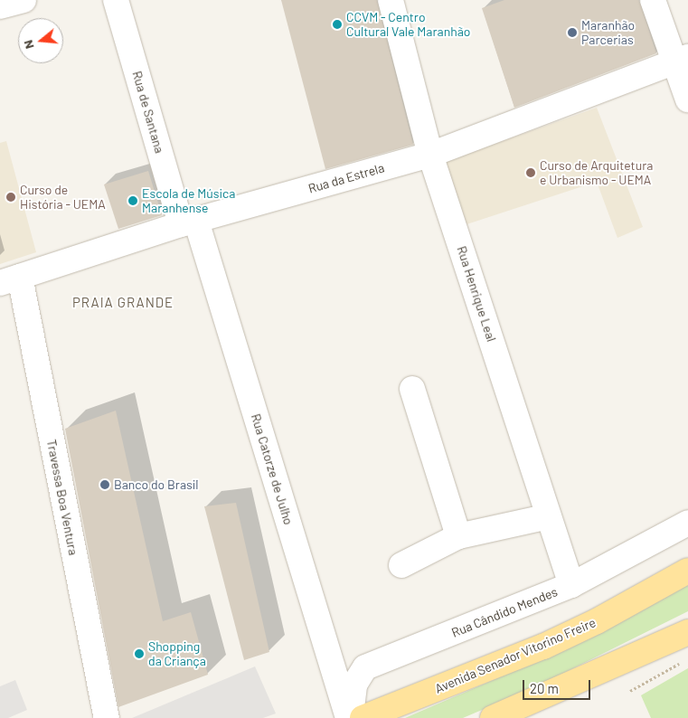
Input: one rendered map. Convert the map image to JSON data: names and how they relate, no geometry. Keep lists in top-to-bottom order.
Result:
{
  "streets": {
    "main road": ["Avenida Senador Vitorino Freire"],
    "street": [
      "Rua de Santana",
      "Rua da Estrela",
      "Rua Henrique Leal",
      "Rua Catorze de Julho",
      "Travessa Boa Ventura",
      "Rua Cândido Mendes"
    ]
  },
  "crossings": [
    ["Rua de Santana", "Rua da Estrela"],
    ["Rua de Santana", "Rua Catorze de Julho"],
    ["Rua da Estrela", "Rua Henrique Leal"],
    ["Rua da Estrela", "Rua Catorze de Julho"],
    ["Rua da Estrela", "Travessa Boa Ventura"],
    ["Rua Henrique Leal", "Rua Cândido Mendes"],
    ["Rua Catorze de Julho", "Rua Cândido Mendes"],
    ["Rua Catorze de Julho", "Avenida Senador Vitorino Freire"],
    ["Rua Cândido Mendes", "Avenida Senador Vitorino Freire"]
  ],
  "districts": ["PRAIA GRANDE"],
  "places": [
    "CCVM - Centro Cultural Vale Maranhão",
    "Maranhão Parcerias",
    "Curso de Arquitetura e Urbanismo - UEMA",
    "Curso de História - UEMA",
    "Escola de Música Maranhense",
    "Banco do Brasil",
    "Shopping da Criança"
  ],
  "scale_bar": "20 m",
  "north": "left"
}
